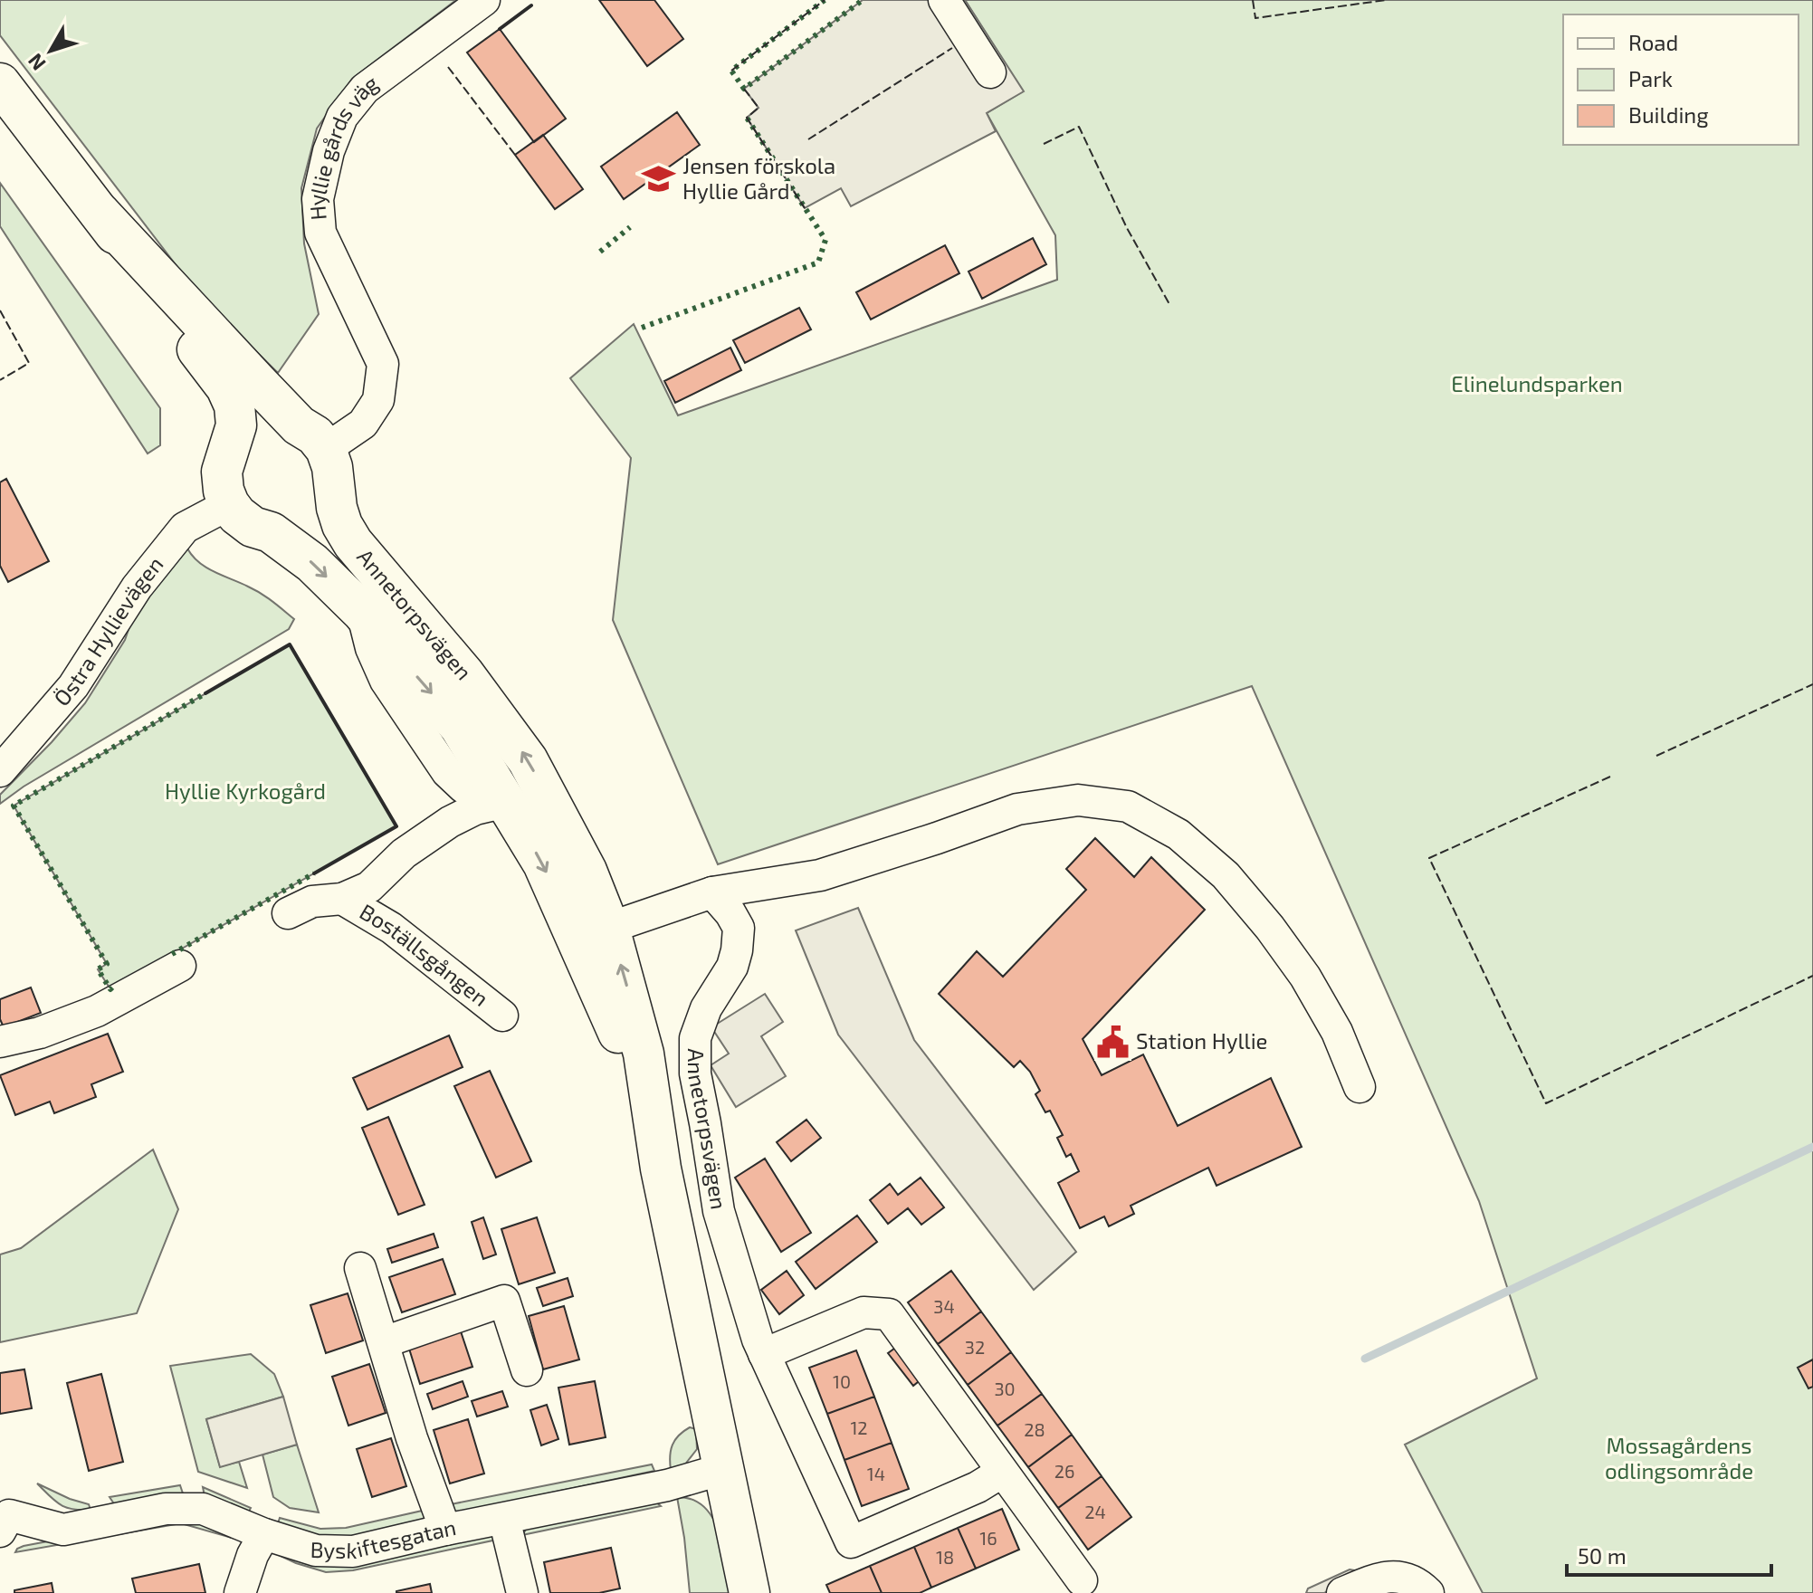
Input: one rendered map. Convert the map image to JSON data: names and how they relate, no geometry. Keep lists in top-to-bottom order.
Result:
{
  "streets": {
    "main road": ["Annetorpsvägen"],
    "street": [
      "Hyllie gårds väg",
      "Östra Hyllievägen",
      "Boställsgången",
      "Byskiftesgatan"
    ]
  },
  "crossings": [
    ["Hyllie gårds väg", "Annetorpsvägen"],
    ["Hyllie gårds väg", "Östra Hyllievägen"],
    ["Annetorpsvägen", "Östra Hyllievägen"],
    ["Annetorpsvägen", "Byskiftesgatan"]
  ],
  "parks": ["Elinelundsparken", "Hyllie Kyrkogård", "Mossagårdens odlingsområde"],
  "places": {
    "school or university": ["Jensen förskola Hyllie Gård"],
    "public building": ["Station Hyllie"]
  },
  "house_numbers": [
    "34",
    "32",
    "10",
    "30",
    "12",
    "28",
    "26",
    "14",
    "24",
    "16",
    "18"
  ],
  "legend": ["Road", "Park", "Building"],
  "scale_bar": "50 m",
  "north": "bottom left"
}
